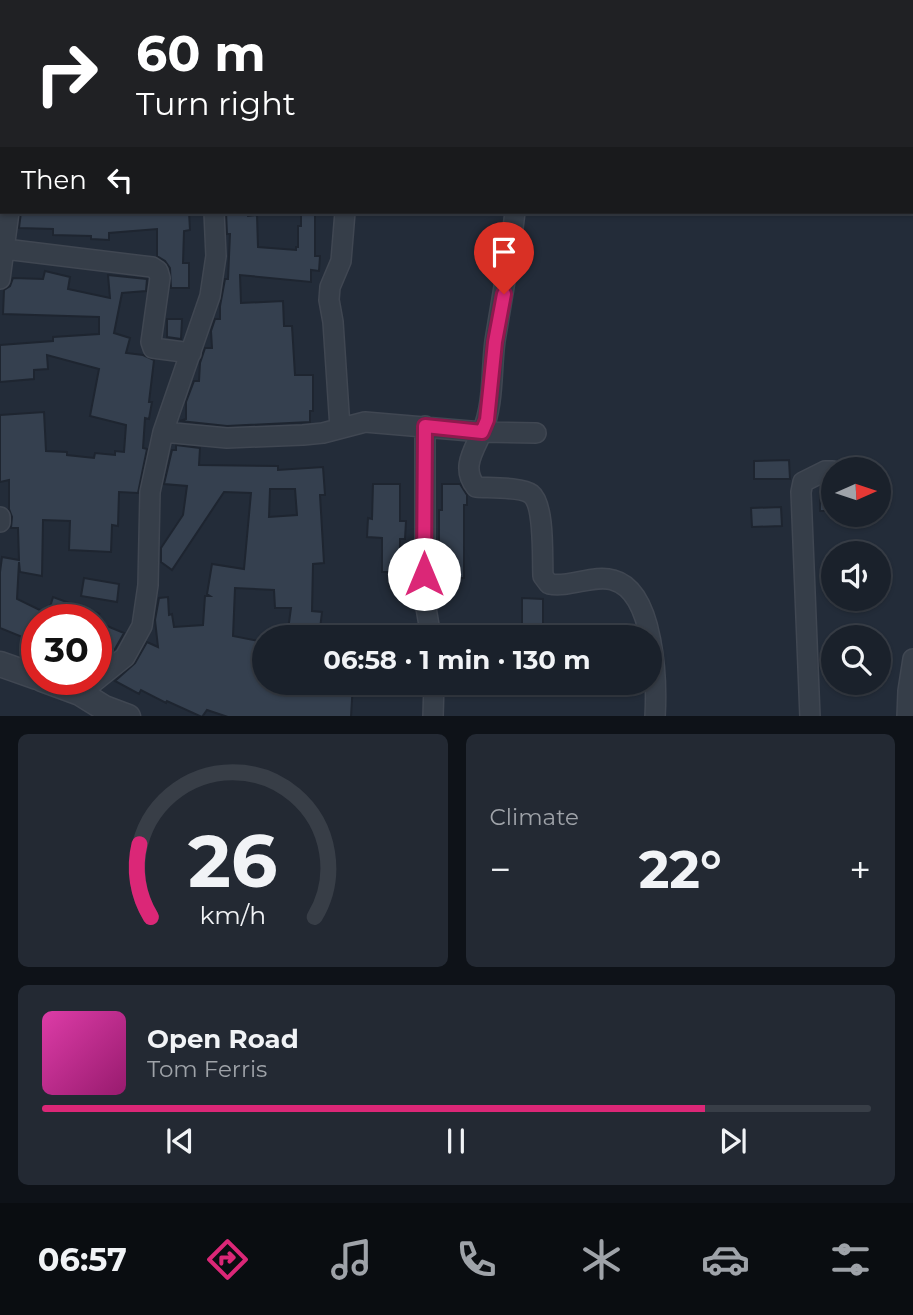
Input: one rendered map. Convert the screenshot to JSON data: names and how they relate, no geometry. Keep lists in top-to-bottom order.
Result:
{
  "north": "right",
  "page": {
    "turn": ["60 m", "Turn right"],
    "then": "Then",
    "limit": "30",
    "trip": "06:58 · 1 min · 130 m",
    "tile": "Climate",
    "heat": ["−", "22°", "+"],
    "song": ["Open Road", "Tom Ferris"],
    "tabs": "06:57",
    "gauge": ["26", "km/h"]
  }
}
